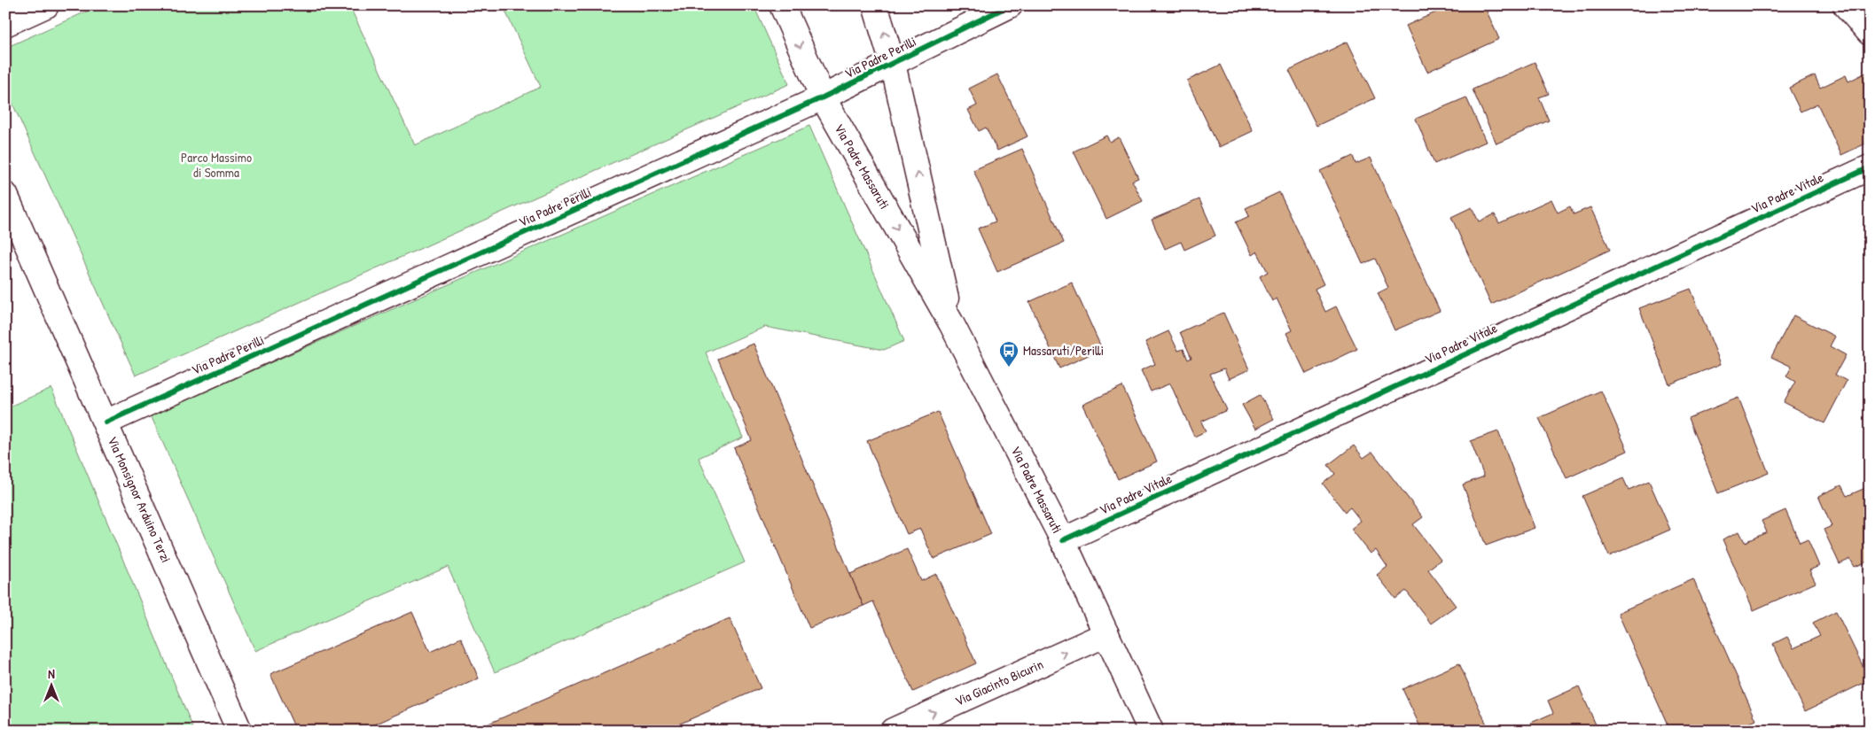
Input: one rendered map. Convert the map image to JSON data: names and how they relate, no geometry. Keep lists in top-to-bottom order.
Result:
{
  "streets": {
    "street": [
      "Via Padre Perilli",
      "Via Padre Massaruti",
      "Via Padre Vitale",
      "Via Monsignor Arduino Terzi",
      "Via Giacinto Bicurin"
    ]
  },
  "crossings": [
    ["Via Padre Perilli", "Via Padre Massaruti"],
    ["Via Padre Perilli", "Via Monsignor Arduino Terzi"],
    ["Via Padre Massaruti", "Via Padre Vitale"],
    ["Via Padre Massaruti", "Via Giacinto Bicurin"]
  ],
  "one_way": ["Via Giacinto Bicurin"],
  "parks": ["Parco Massimo di Somma"],
  "places": {
    "bus stop": ["Massaruti/Perilli"]
  },
  "north": "top"
}
